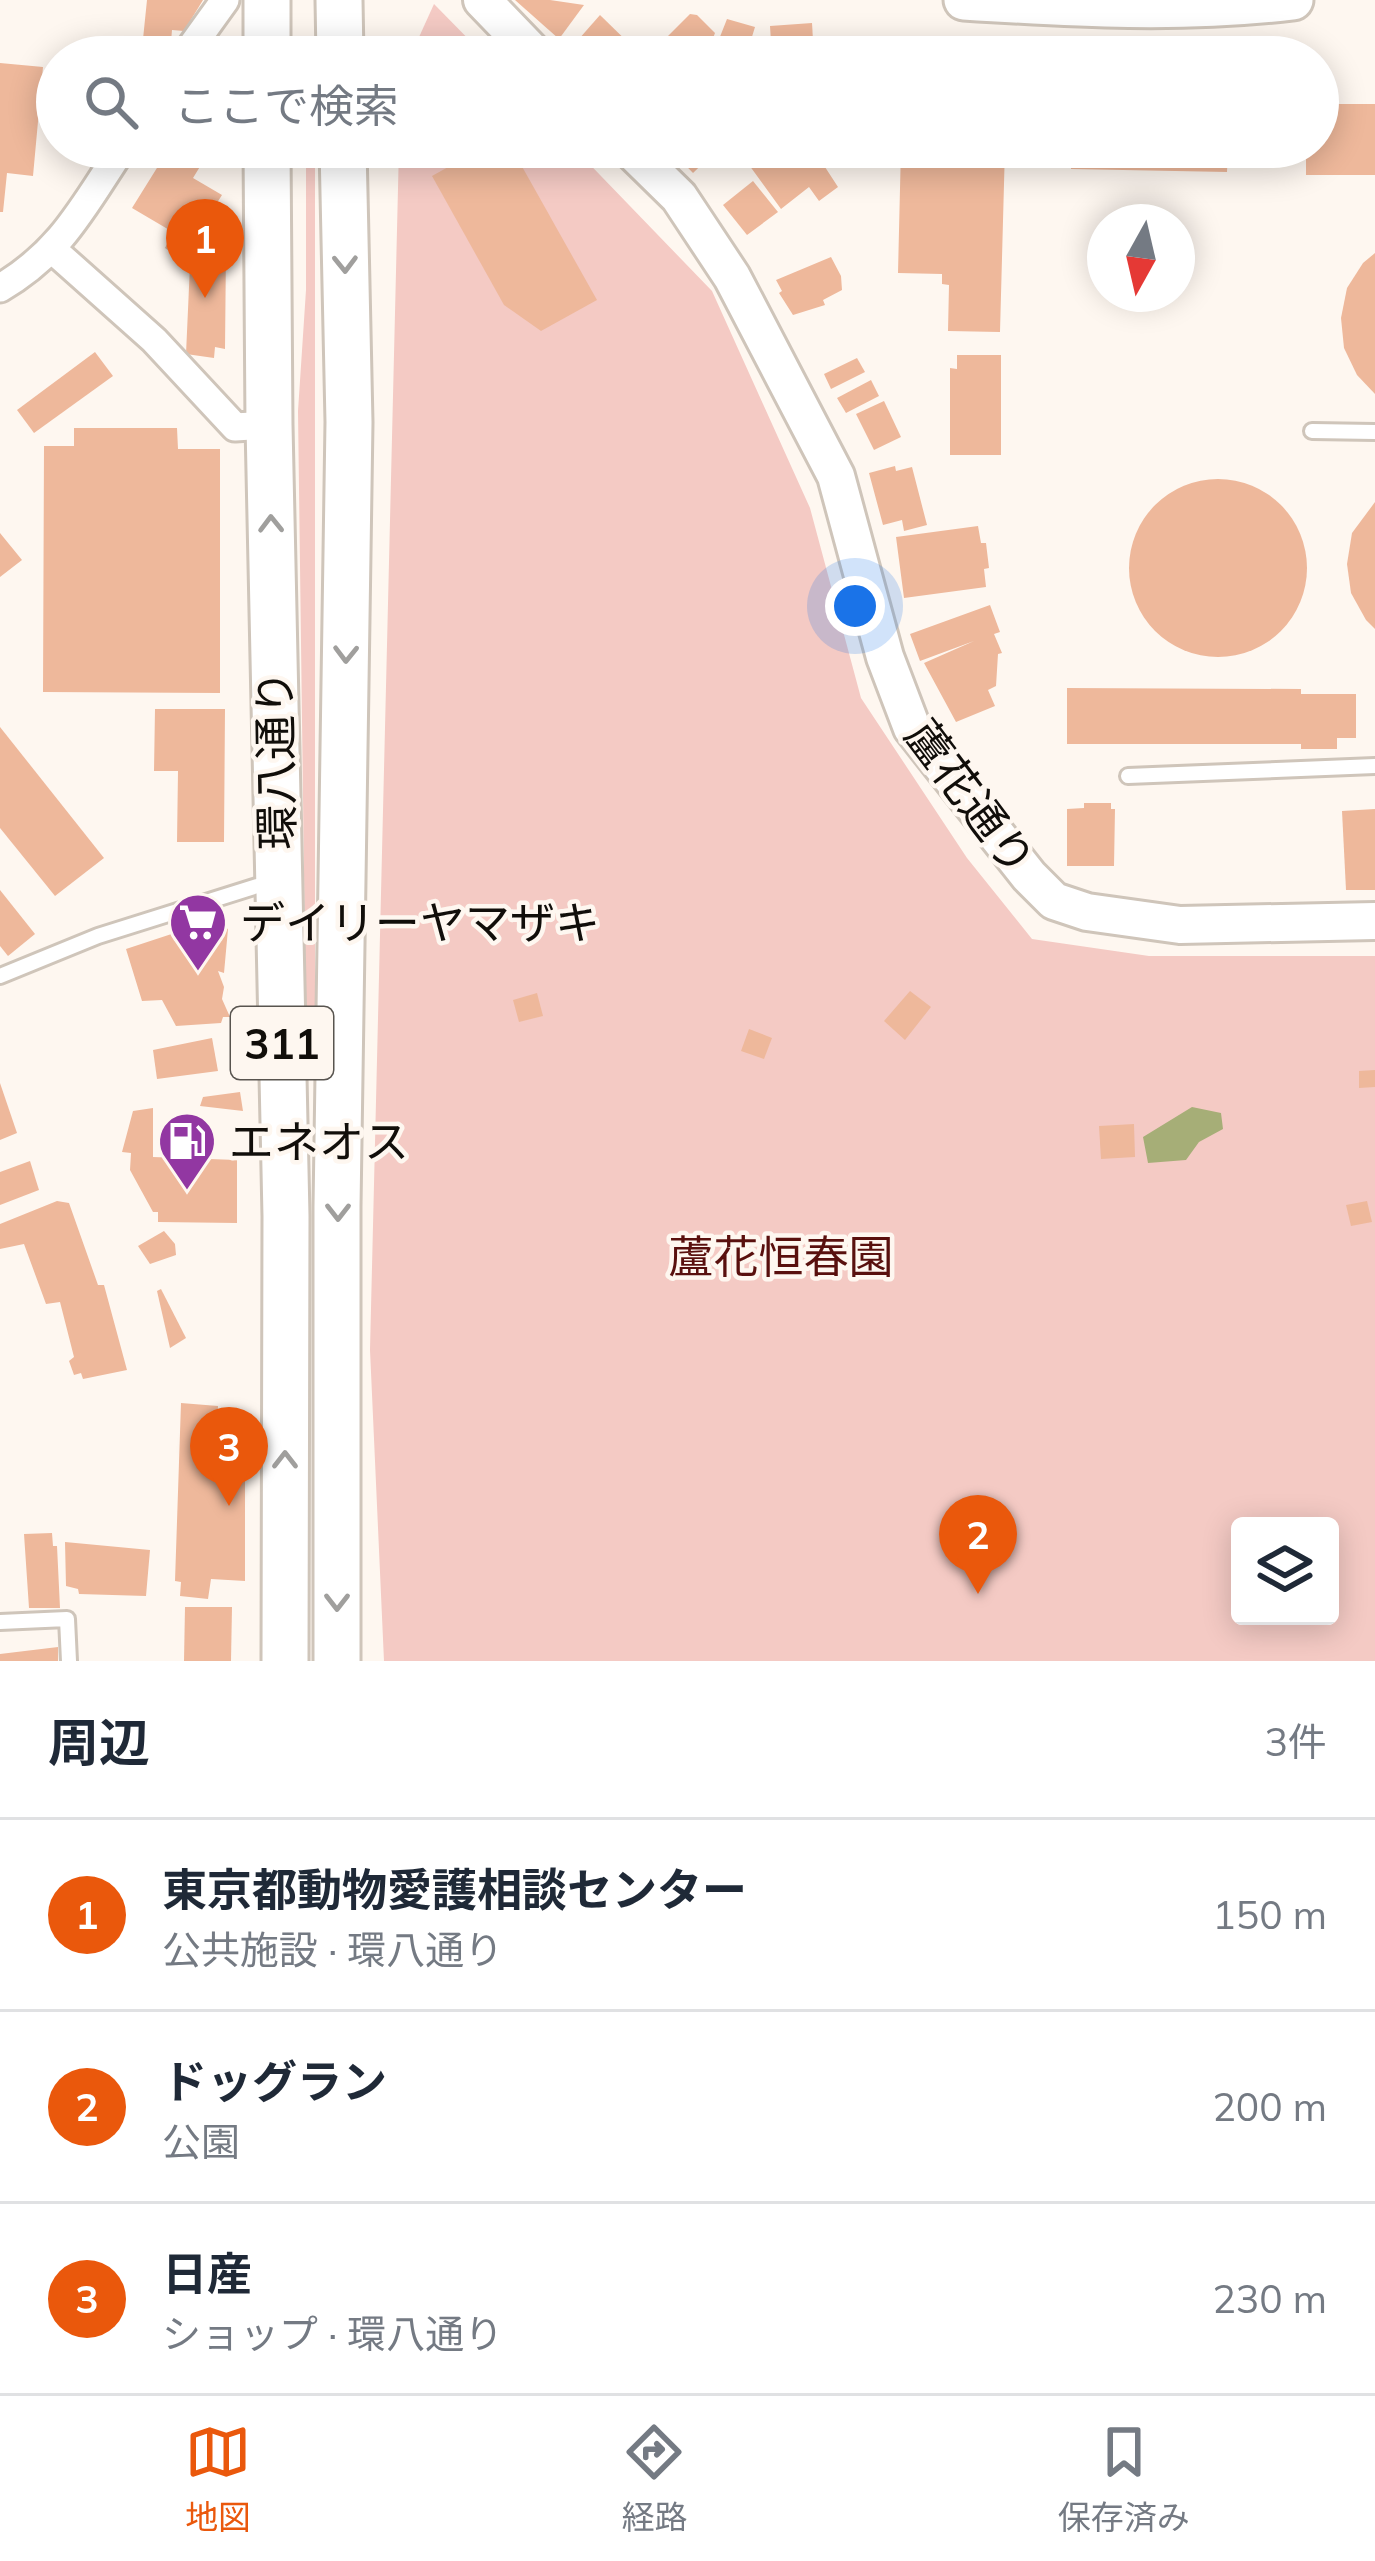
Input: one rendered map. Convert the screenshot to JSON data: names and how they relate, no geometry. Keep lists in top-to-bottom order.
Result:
{
  "streets": {
    "main road": ["環八通り", "311"],
    "street": ["蘆花通り"]
  },
  "parks": ["蘆花恒春園"],
  "places": {
    "supermarket": ["デイリーヤマザキ"],
    "fuel station": ["エネオス"]
  },
  "north": "bottom",
  "page": {
    "search": "ここで検索",
    "pins": ["1", "3", "2"],
    "heading": ["周辺", "3件"],
    "list": [
      {
        "mark": "1",
        "name": "東京都動物愛護相談センター",
        "note": "公共施設 · 環八通り",
        "value": "150 m"
      },
      {
        "mark": "2",
        "name": "ドッグラン",
        "note": "公園",
        "value": "200 m"
      },
      {
        "mark": "3",
        "name": "日産",
        "note": "ショップ · 環八通り",
        "value": "230 m"
      }
    ],
    "nav": ["地図", "経路", "保存済み"]
  }
}
